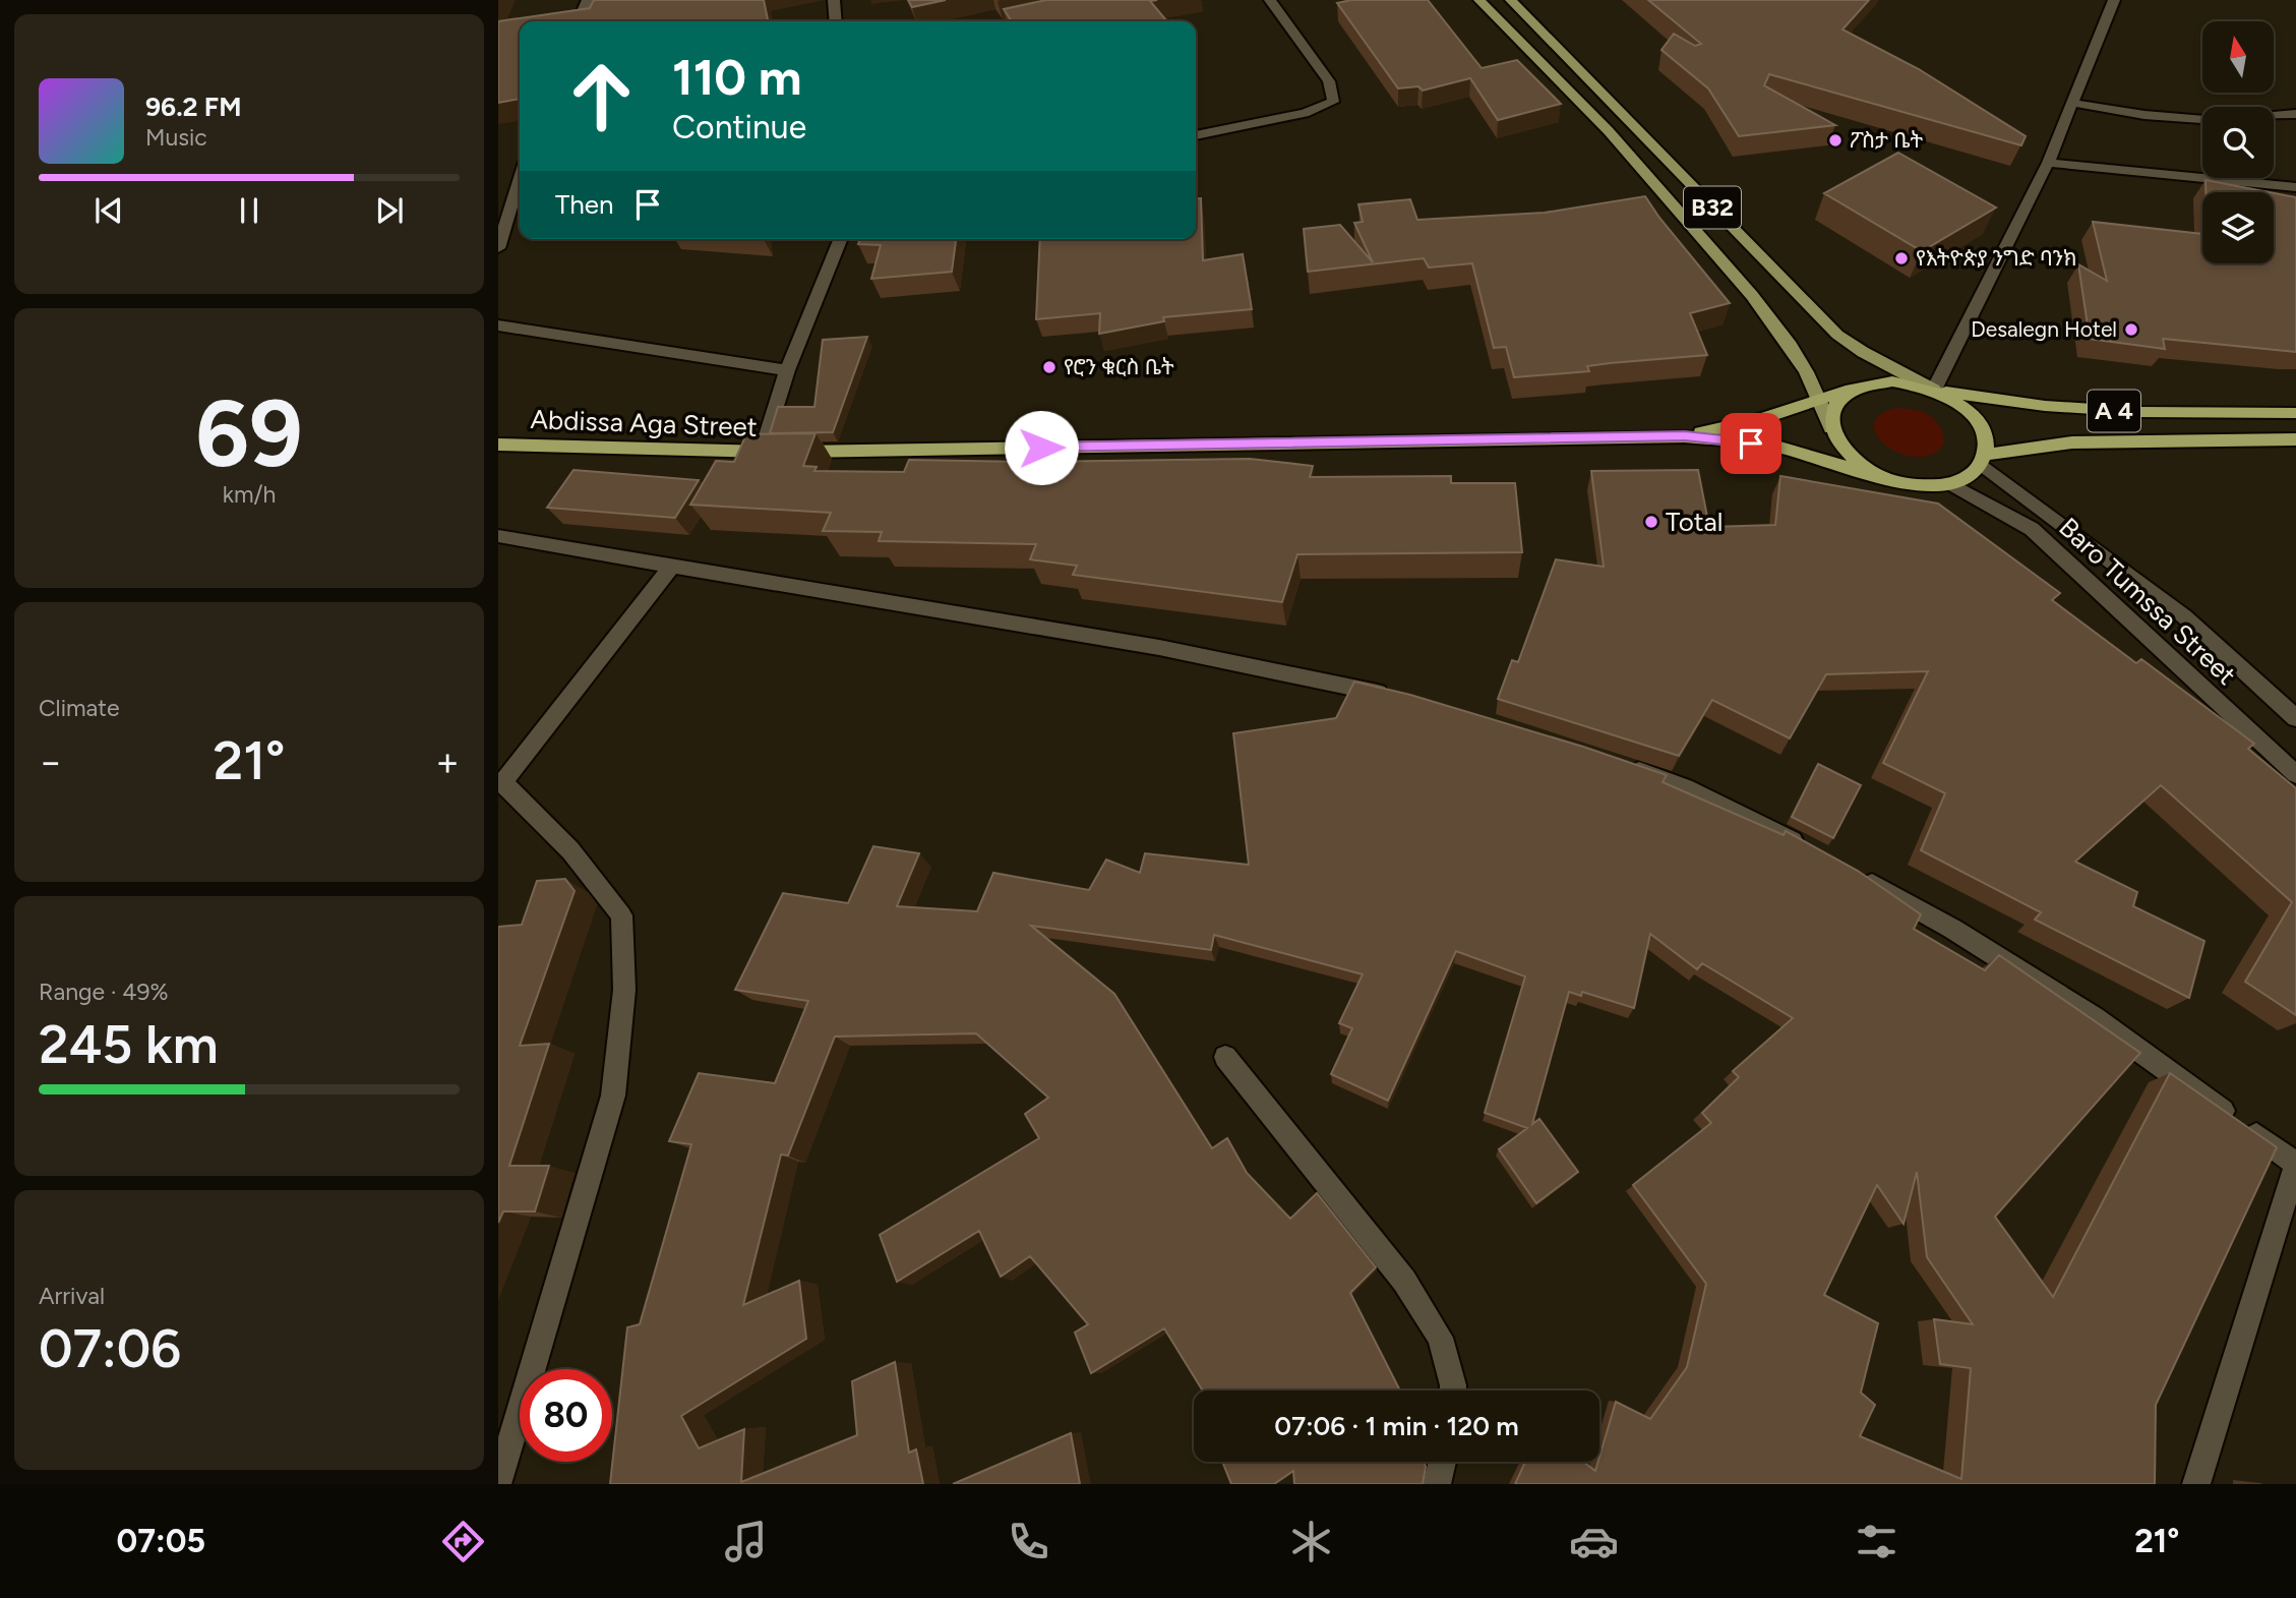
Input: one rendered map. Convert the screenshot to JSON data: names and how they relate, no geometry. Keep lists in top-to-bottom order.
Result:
{
  "streets": {
    "highway": ["B32", "A 4", "Abdissa Aga Street"],
    "street": ["Baro Tumssa Street"]
  },
  "crossings": [
    ["B32", "A 4"],
    ["B32", "Abdissa Aga Street"],
    ["B32", "Baro Tumssa Street"],
    ["A 4", "Abdissa Aga Street"],
    ["A 4", "Baro Tumssa Street"],
    ["Abdissa Aga Street", "Baro Tumssa Street"]
  ],
  "places": [
    "ፖስታ ቤት",
    "የእትዮጵያ ንግድ ባንክ",
    "Desalegn Hotel",
    "የሮን ቁርስ ቤት",
    "Total"
  ],
  "north": "top",
  "page": {
    "turn": ["110 m", "Continue"],
    "song": ["96.2 FM", "Music"],
    "then": "Then",
    "tile": [
      ["69", "km/h"],
      "Climate",
      ["Range · 49%", "245 km"],
      ["Arrival", "07:06"]
    ],
    "heat": ["−", "21°", "+"],
    "limit": "80",
    "trip": "07:06 · 1 min · 120 m",
    "tabs": ["07:05", "21°"]
  }
}
